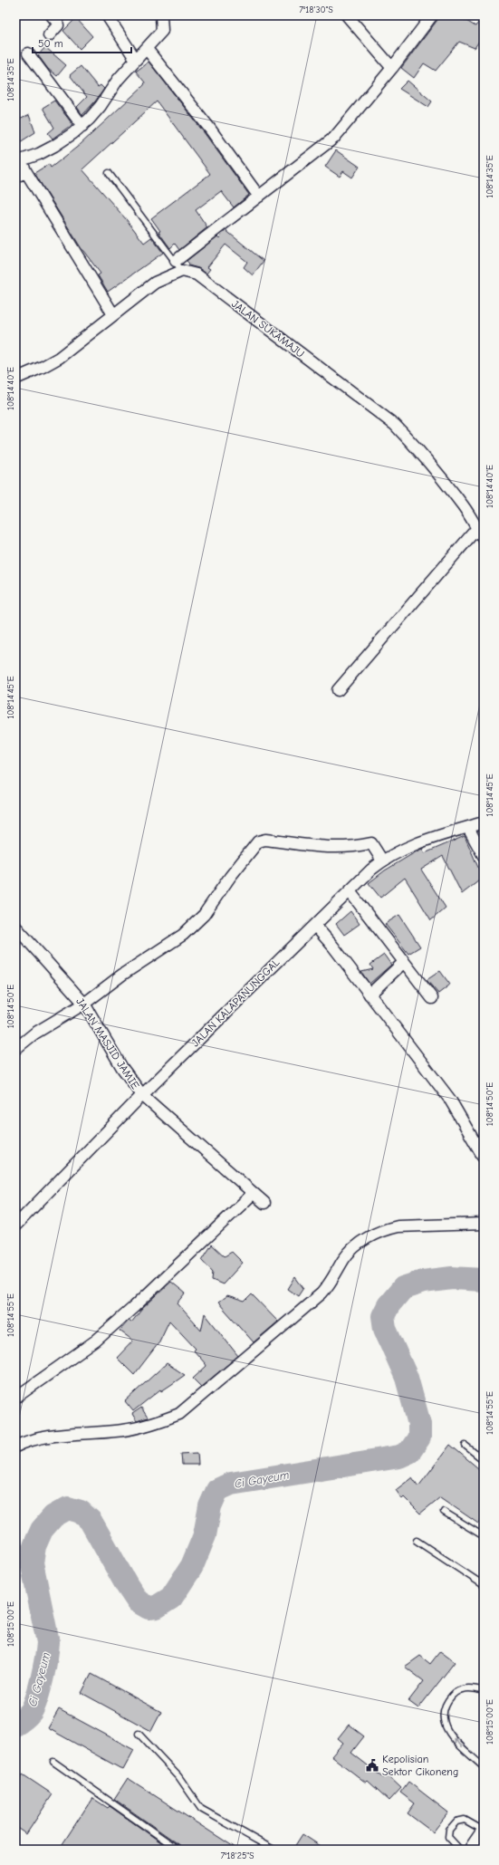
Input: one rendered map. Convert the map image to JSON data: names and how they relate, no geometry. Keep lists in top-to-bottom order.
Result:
{
  "streets": {
    "street": ["JALAN SUKAMAJU", "JALAN KALAPANUNGGAL", "JALAN MASJID JAMIE"]
  },
  "crossings": [
    ["JALAN KALAPANUNGGAL", "JALAN MASJID JAMIE"]
  ],
  "water": ["Ci Gayeum"],
  "places": {
    "public building": ["Kepolisian Sektor Cikoneng"]
  },
  "scale_bar": "50 m",
  "coordinates": [
    "7°18'30\"S",
    "108°14'35\"E",
    "108°14'40\"E",
    "108°14'45\"E",
    "108°14'50\"E",
    "108°14'55\"E",
    "108°15'00\"E",
    "7°18'25\"S"
  ]
}
